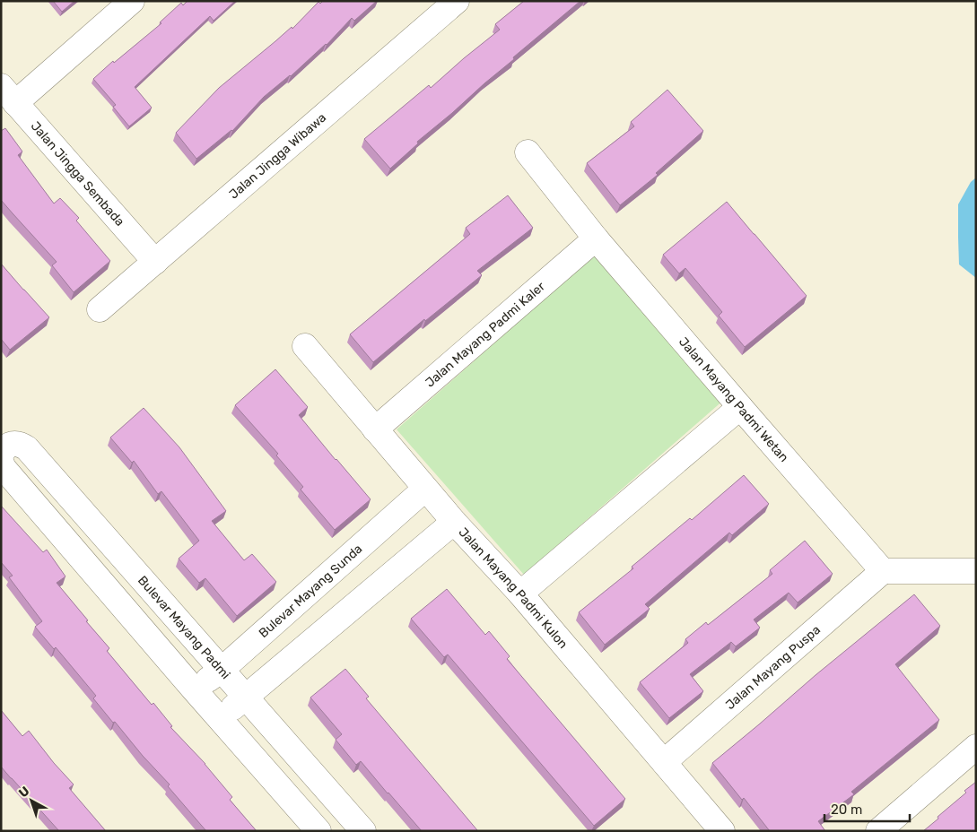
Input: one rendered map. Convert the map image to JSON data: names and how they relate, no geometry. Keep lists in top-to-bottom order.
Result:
{
  "streets": {
    "street": [
      "Jalan Jingga Wibawa",
      "Jalan Jingga Sembada",
      "Jalan Mayang Padmi Kaler",
      "Jalan Mayang Padmi Wetan",
      "Jalan Mayang Padmi Kulon",
      "Bulevar Mayang Sunda",
      "Bulevar Mayang Padmi",
      "Jalan Mayang Puspa"
    ]
  },
  "crossings": [
    ["Jalan Jingga Wibawa", "Jalan Jingga Sembada"],
    ["Jalan Mayang Padmi Kaler", "Jalan Mayang Padmi Wetan"],
    ["Jalan Mayang Padmi Kaler", "Jalan Mayang Padmi Kulon"],
    ["Jalan Mayang Padmi Wetan", "Jalan Mayang Puspa"],
    ["Jalan Mayang Padmi Kulon", "Bulevar Mayang Sunda"],
    ["Jalan Mayang Padmi Kulon", "Jalan Mayang Puspa"],
    ["Bulevar Mayang Sunda", "Bulevar Mayang Padmi"]
  ],
  "scale_bar": "20 m",
  "north": "top left"
}
